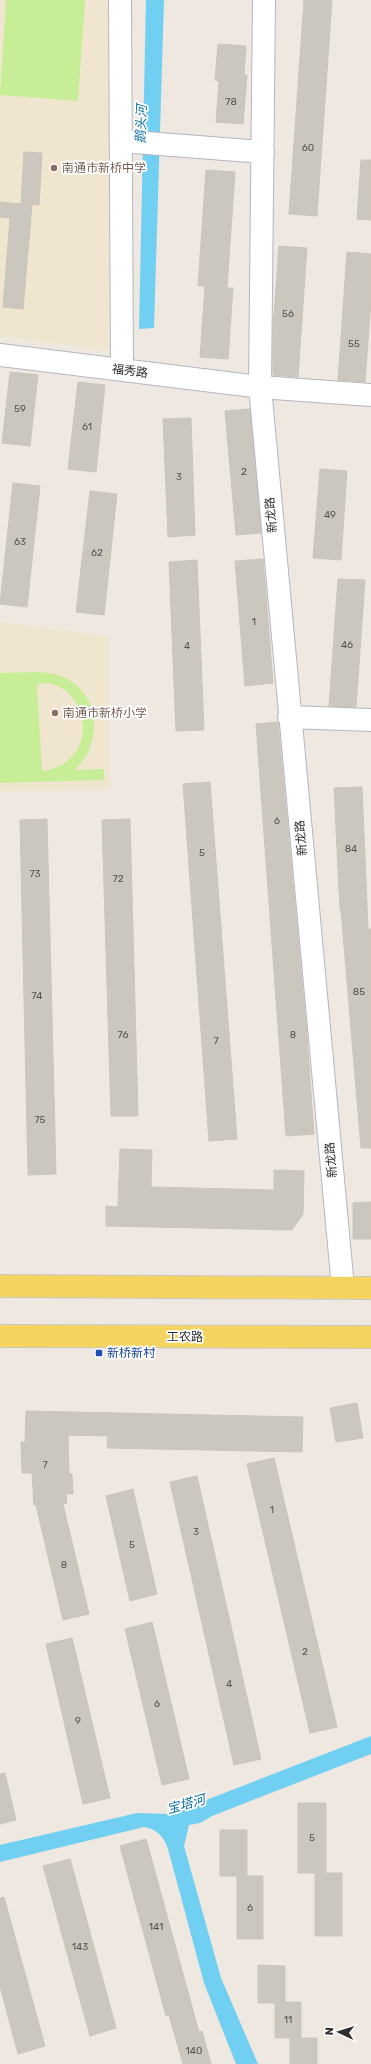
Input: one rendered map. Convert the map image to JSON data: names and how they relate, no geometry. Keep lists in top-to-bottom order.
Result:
{
  "streets": {
    "main road": ["工农路"],
    "street": ["福秀路", "新龙路"]
  },
  "crossings": [
    ["福秀路", "新龙路"]
  ],
  "water": ["鹅头河", "宝塔河"],
  "places": {
    "other": ["南通市新桥中学", "南通市新桥小学"],
    "transit": ["新桥新村"]
  },
  "house_numbers": [
    "78",
    "60",
    "56",
    "55",
    "59",
    "61",
    "2",
    "3",
    "49",
    "63",
    "62",
    "1",
    "46",
    "4",
    "6",
    "84",
    "5",
    "73",
    "72",
    "85",
    "74",
    "76",
    "8",
    "7",
    "75",
    "7",
    "1",
    "3",
    "5",
    "8",
    "2",
    "4",
    "6",
    "9",
    "5",
    "6",
    "141",
    "143",
    "11",
    "140"
  ],
  "north": "left"
}
